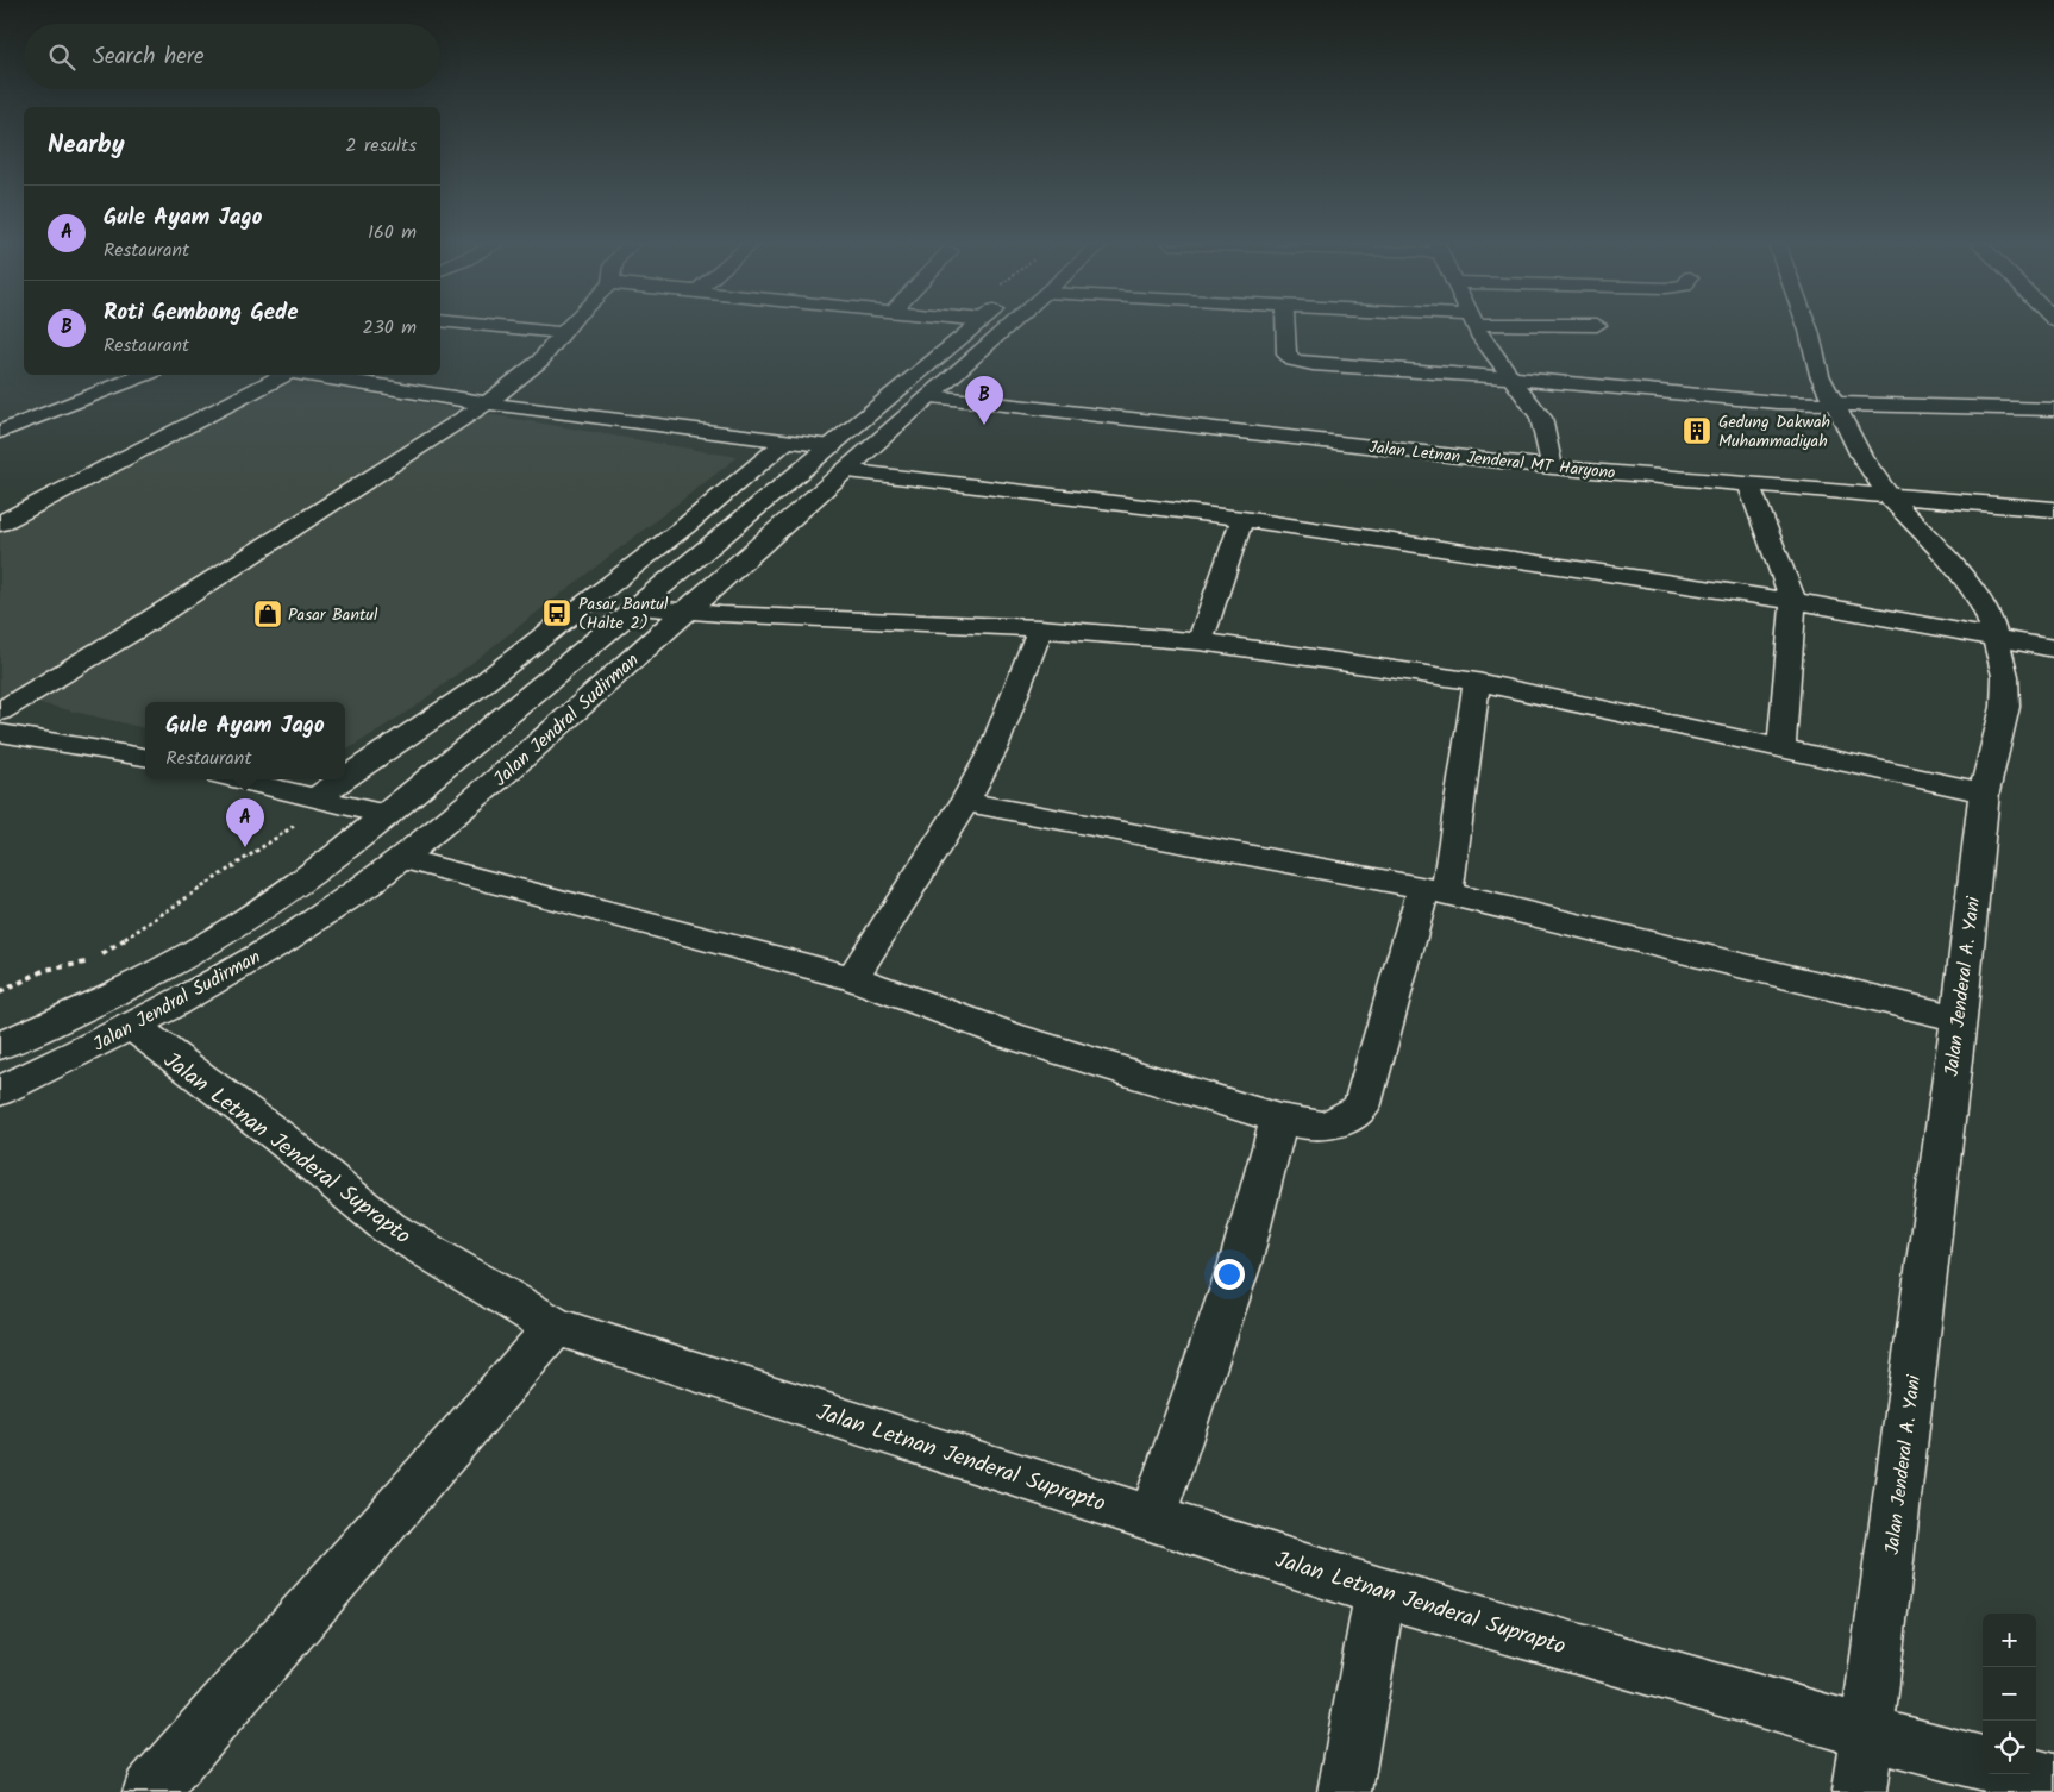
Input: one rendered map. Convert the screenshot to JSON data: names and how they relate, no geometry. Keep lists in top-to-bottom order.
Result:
{
  "streets": {
    "street": [
      "Jalan Letnan Jenderal MT Haryono",
      "Jalan Jendral Sudirman",
      "Jalan Jenderal A. Yani",
      "Jalan Letnan Jenderal Suprapto"
    ]
  },
  "crossings": [
    ["Jalan Letnan Jenderal MT Haryono", "Jalan Jendral Sudirman"],
    ["Jalan Letnan Jenderal MT Haryono", "Jalan Jenderal A. Yani"],
    ["Jalan Jendral Sudirman", "Jalan Letnan Jenderal Suprapto"],
    ["Jalan Jenderal A. Yani", "Jalan Letnan Jenderal Suprapto"]
  ],
  "places": {
    "building": ["Gedung Dakwah Muhammadiyah"],
    "bus stop": ["Pasar Bantul (Halte 2)"],
    "shop": ["Pasar Bantul"]
  },
  "page": {
    "search": "Search here",
    "heading": ["Nearby", "2 results"],
    "list": [
      {
        "mark": "A",
        "name": "Gule Ayam Jago",
        "note": "Restaurant",
        "value": "160 m"
      },
      {
        "mark": "B",
        "name": "Roti Gembong Gede",
        "note": "Restaurant",
        "value": "230 m"
      }
    ],
    "pins": ["B", "A"],
    "popup": ["Gule Ayam Jago", "Restaurant"],
    "map_buttons": ["+", "−"]
  }
}
